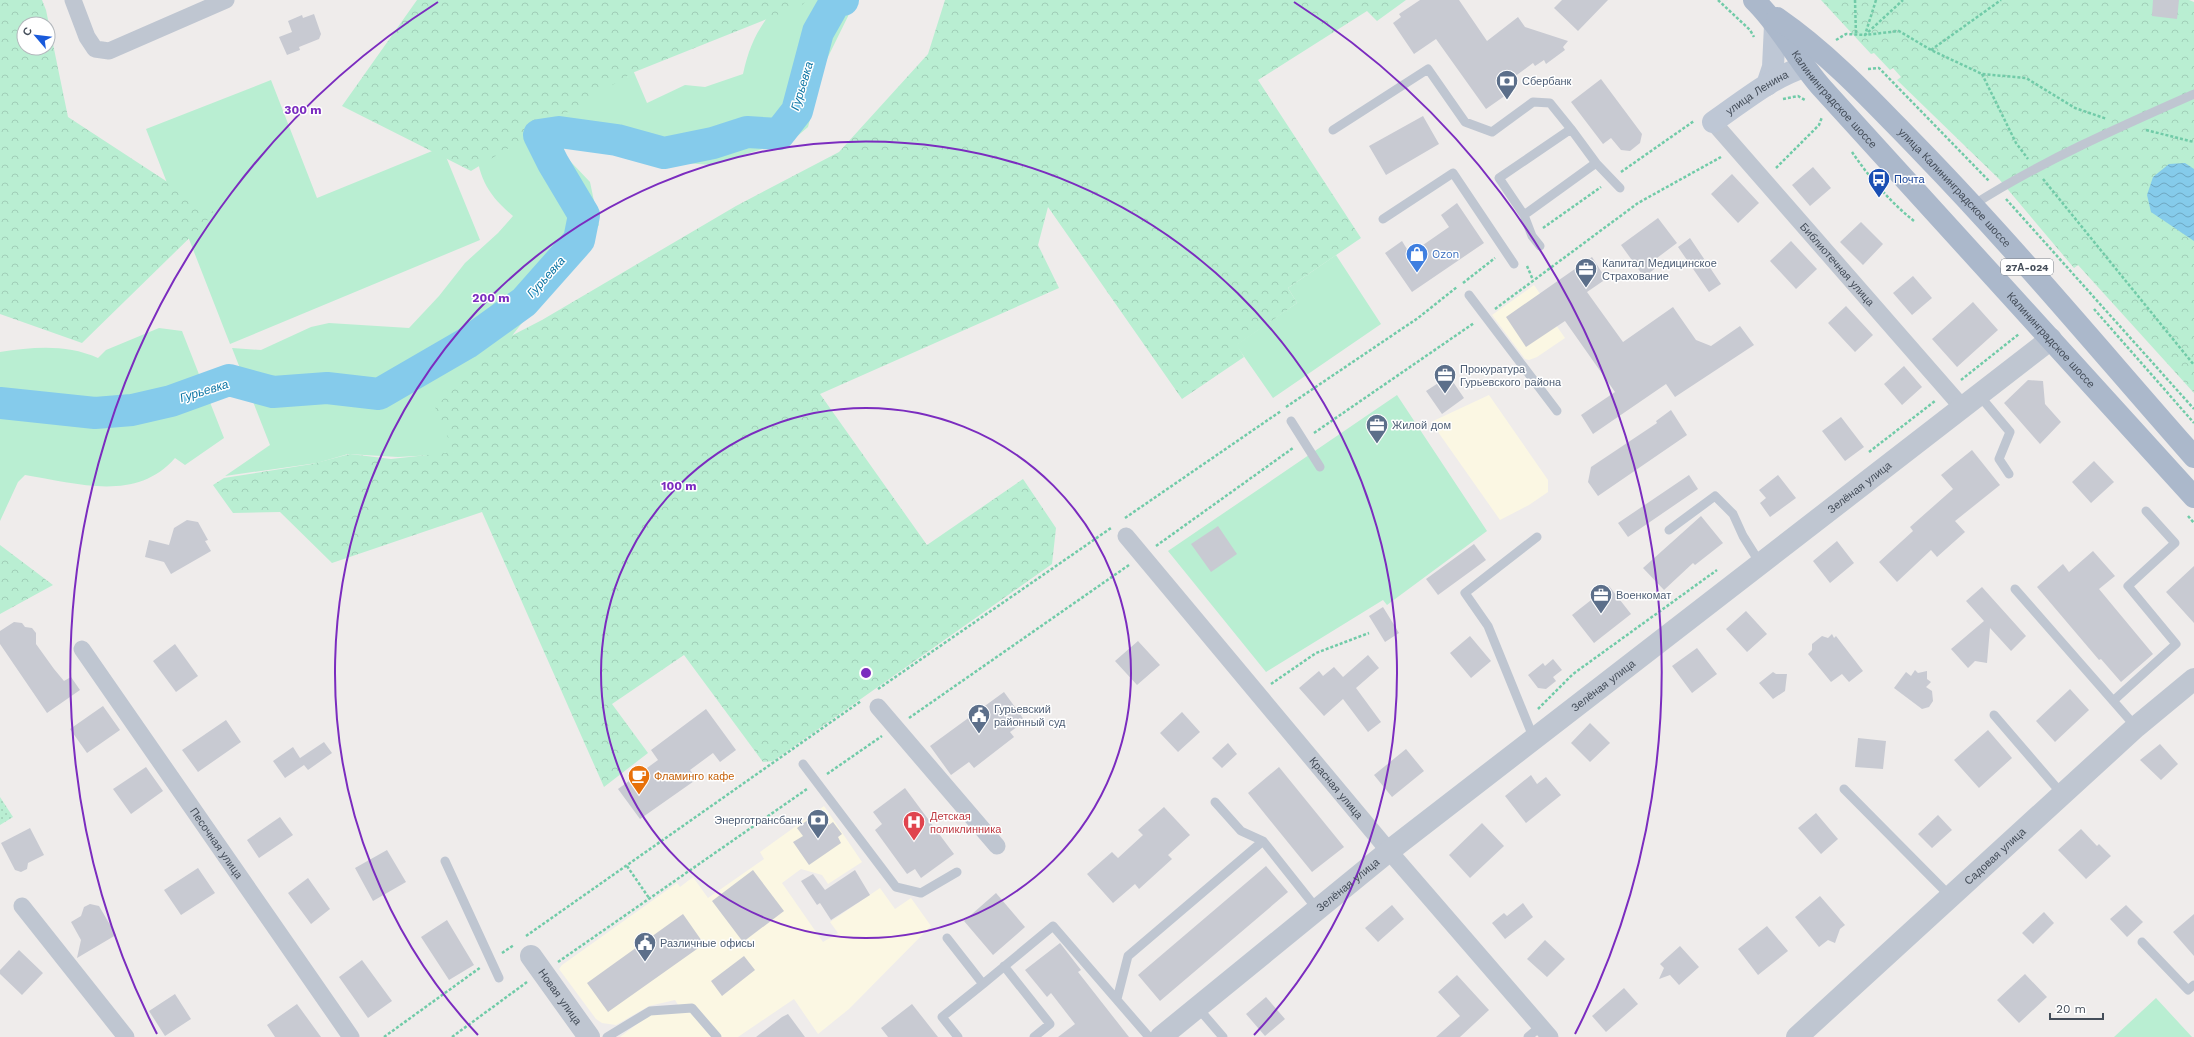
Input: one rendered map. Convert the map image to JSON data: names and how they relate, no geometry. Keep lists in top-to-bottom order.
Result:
{
  "streets": {
    "main road": [
      "улица Ленина",
      "Калининградское шоссе",
      "улица Калининградское шоссе",
      "27А-024"
    ],
    "street": [
      "Библиотечная улица",
      "Зелёная улица",
      "Красная улица",
      "Песочная улица",
      "Садовая улица",
      "Новая улица"
    ]
  },
  "crossings": [
    ["улица Ленина", "Калининградское шоссе"],
    ["улица Ленина", "улица Калининградское шоссе"],
    ["улица Ленина", "Библиотечная улица"],
    ["Калининградское шоссе", "улица Калининградское шоссе"],
    ["Калининградское шоссе", "Зелёная улица"],
    ["Библиотечная улица", "Зелёная улица"],
    ["Зелёная улица", "Красная улица"]
  ],
  "water": ["Гурьевка"],
  "places": {
    "bank": ["Сбербанк", "Энерготрансбанк"],
    "bus stop": ["Почта"],
    "shop": ["Ozon"],
    "office": [
      "Капитал Медицинское Страхование",
      "Прокуратура Гурьевского района",
      "Жилой дом",
      "Военкомат"
    ],
    "public building": ["Гурьевский районный суд", "Различные офисы"],
    "cafe": ["Фламинго кафе"],
    "hospital": ["Детская поликлинника"]
  },
  "scale_bar": "20 m",
  "north": "top left",
  "rings": ["300 m", "200 m", "100 m"]
}
